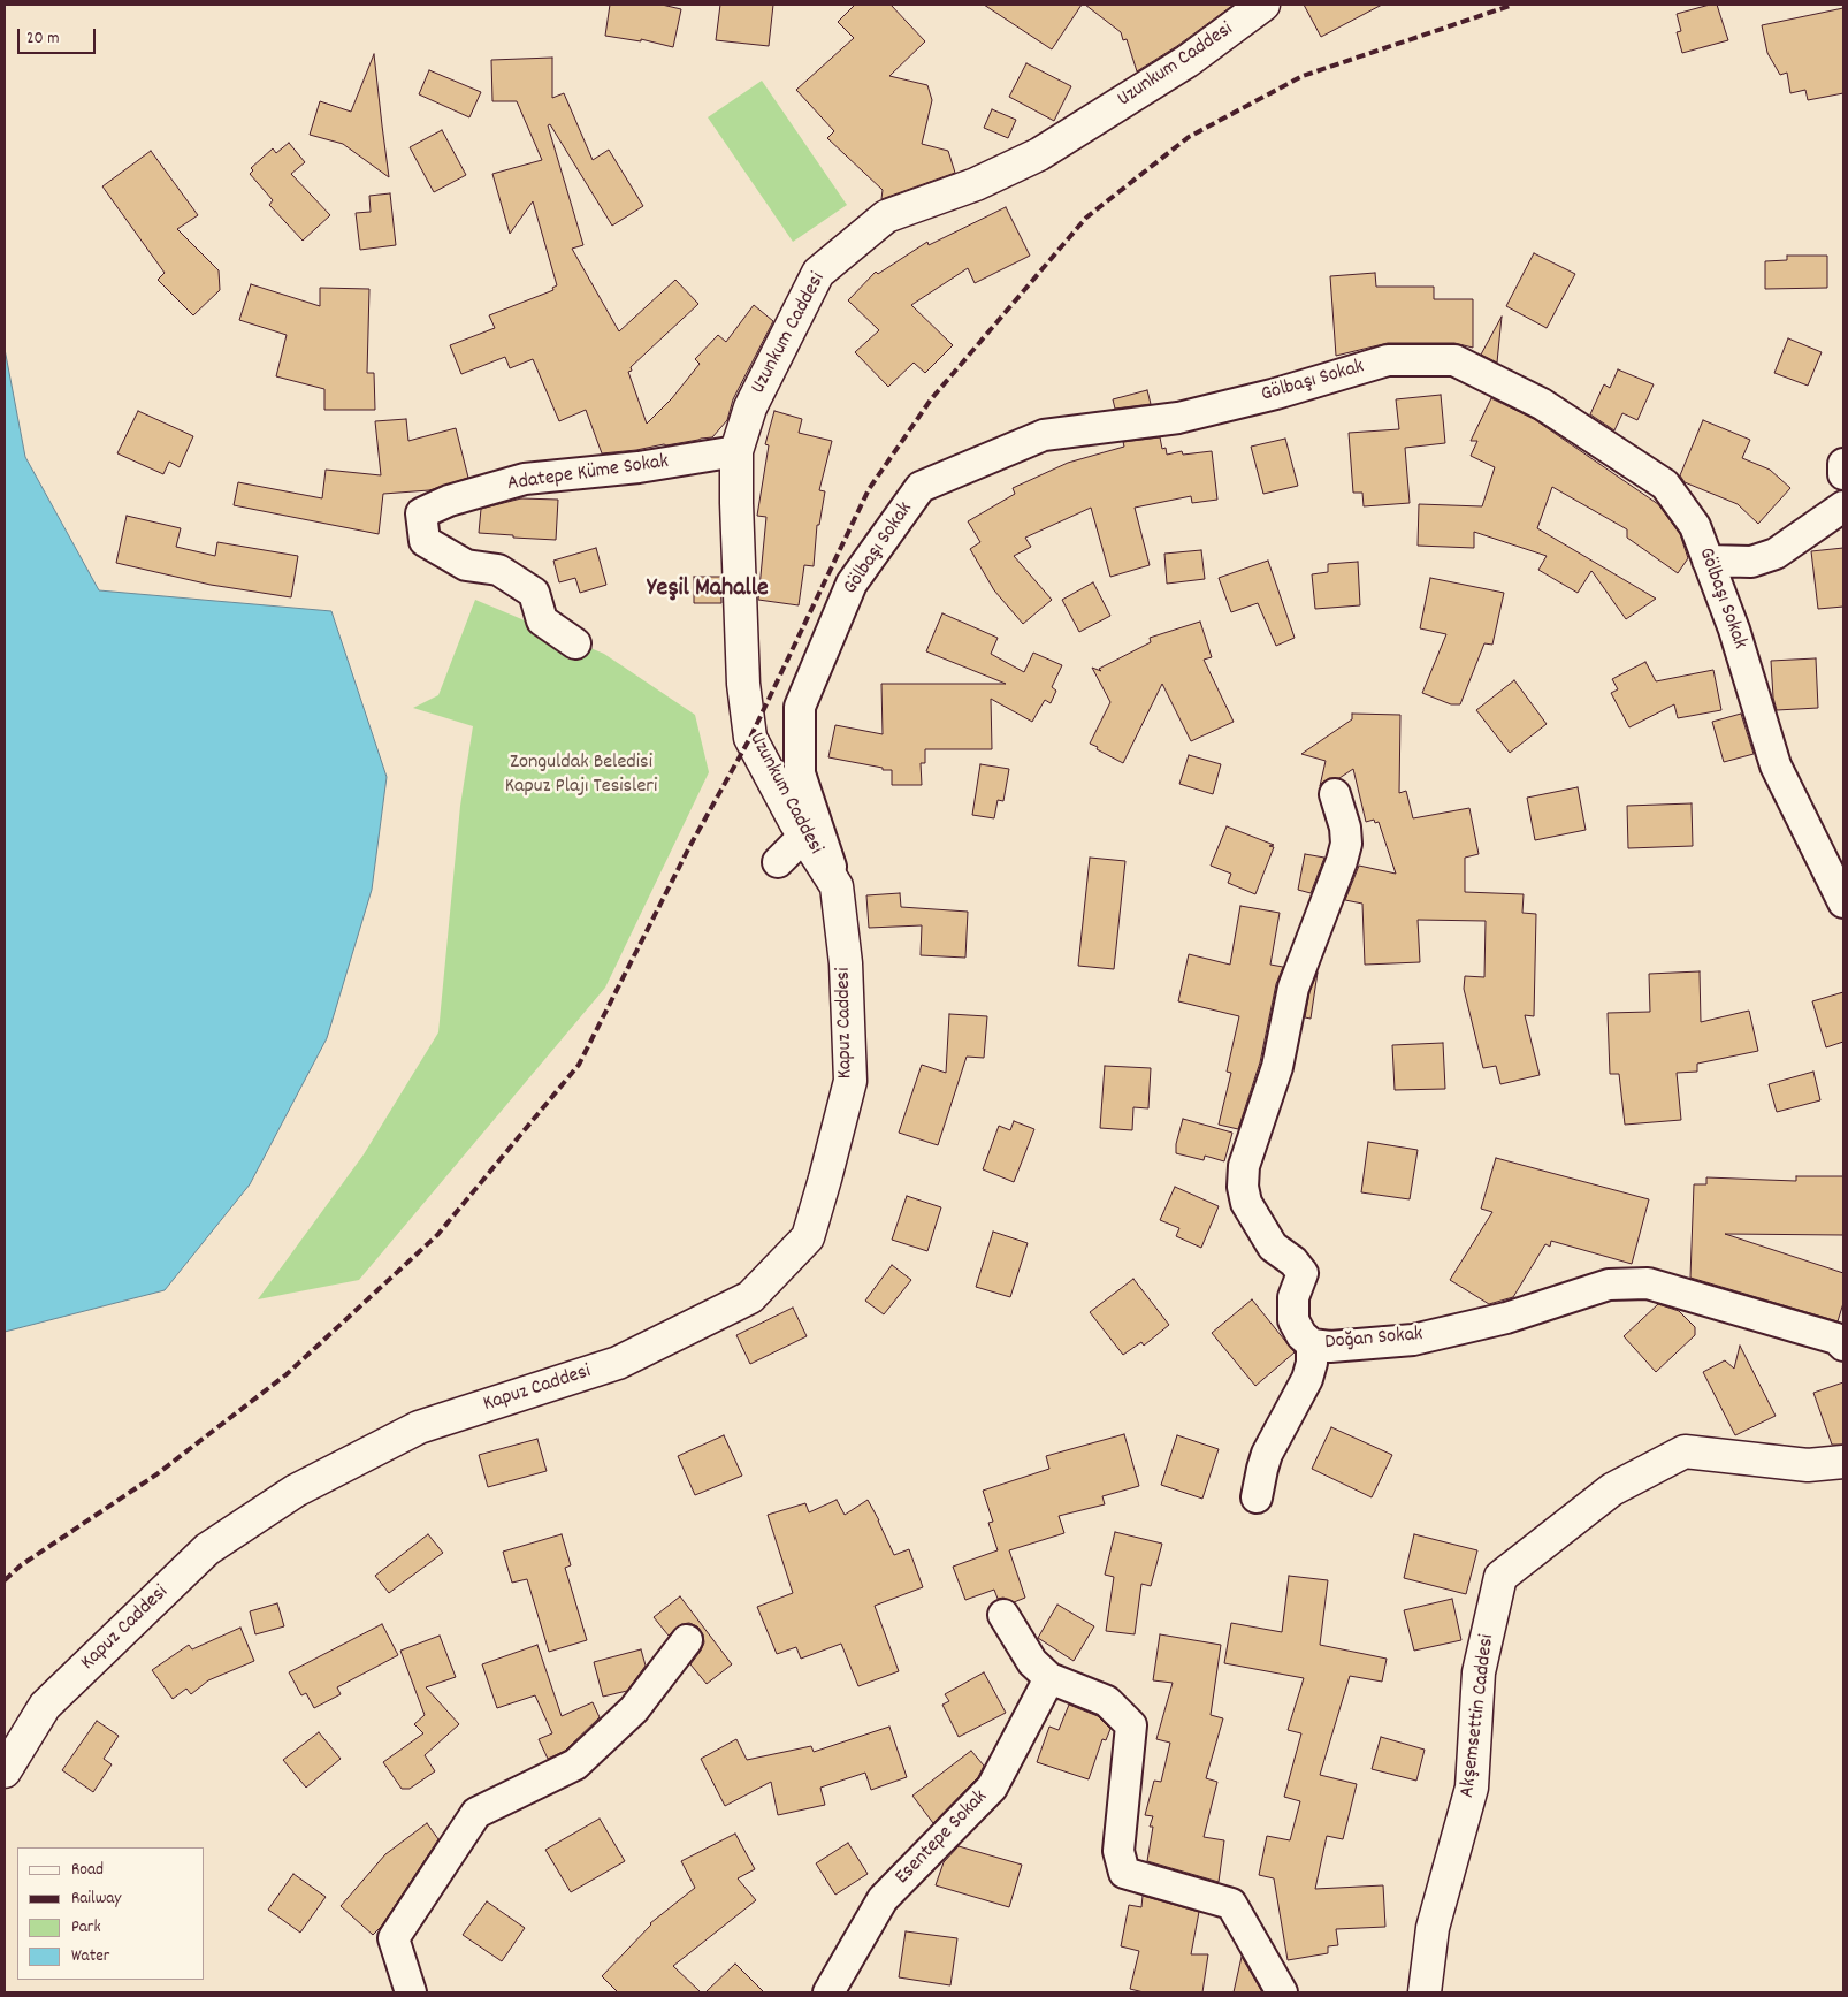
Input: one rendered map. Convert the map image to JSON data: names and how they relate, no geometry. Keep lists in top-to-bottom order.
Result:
{
  "streets": {
    "main road": ["Uzunkum Caddesi", "Kapuz Caddesi", "Akşemsettin Caddesi"],
    "street": [
      "Gölbaşı Sokak",
      "Adatepe Küme Sokak",
      "Doğan Sokak",
      "Esentepe Sokak"
    ]
  },
  "crossings": [
    ["Uzunkum Caddesi", "Gölbaşı Sokak"],
    ["Uzunkum Caddesi", "Adatepe Küme Sokak"],
    ["Uzunkum Caddesi", "Kapuz Caddesi"],
    ["Gölbaşı Sokak", "Kapuz Caddesi"]
  ],
  "districts": ["Yeşil Mahalle"],
  "parks": ["Zonguldak Beledisi Kapuz Plajı Tesisleri"],
  "legend": [
    "Road",
    "Railway",
    "Park",
    "Water"
  ],
  "scale_bar": "20 m"
}
